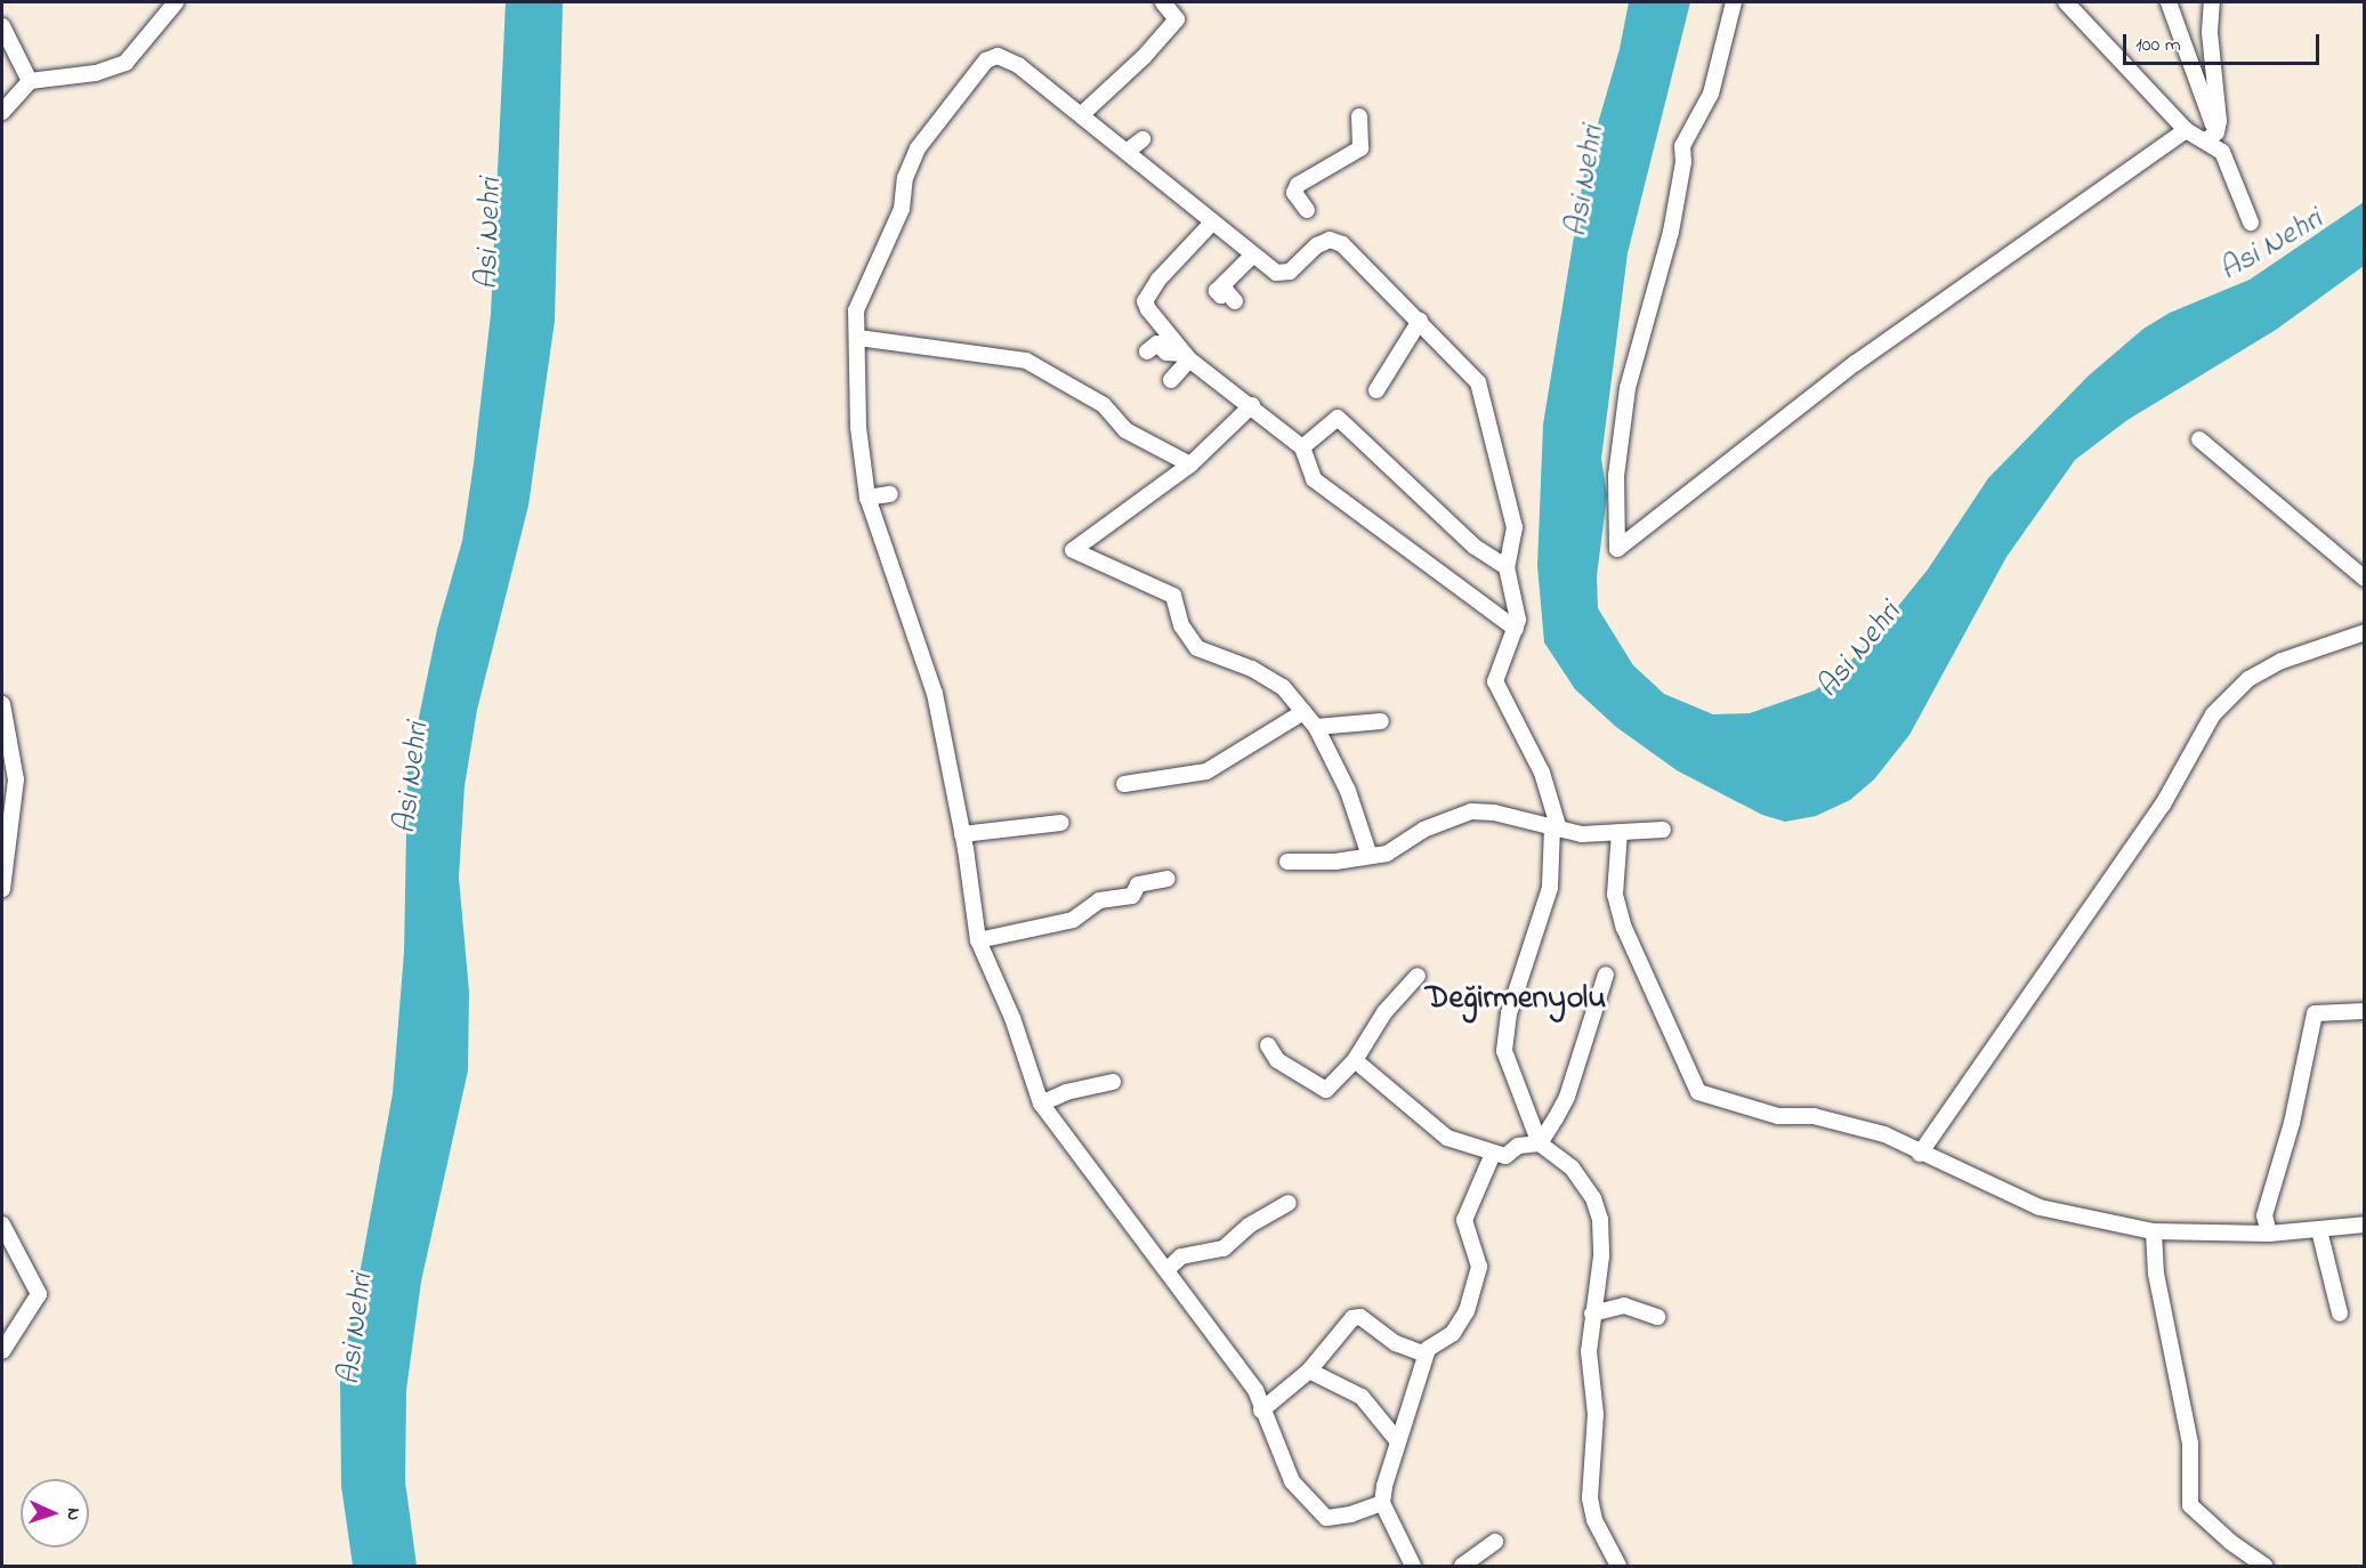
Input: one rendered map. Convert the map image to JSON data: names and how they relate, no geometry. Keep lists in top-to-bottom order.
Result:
{
  "districts": ["Değirmenyolu"],
  "water": ["Asi Nehri"],
  "scale_bar": "100 m",
  "north": "right"
}
